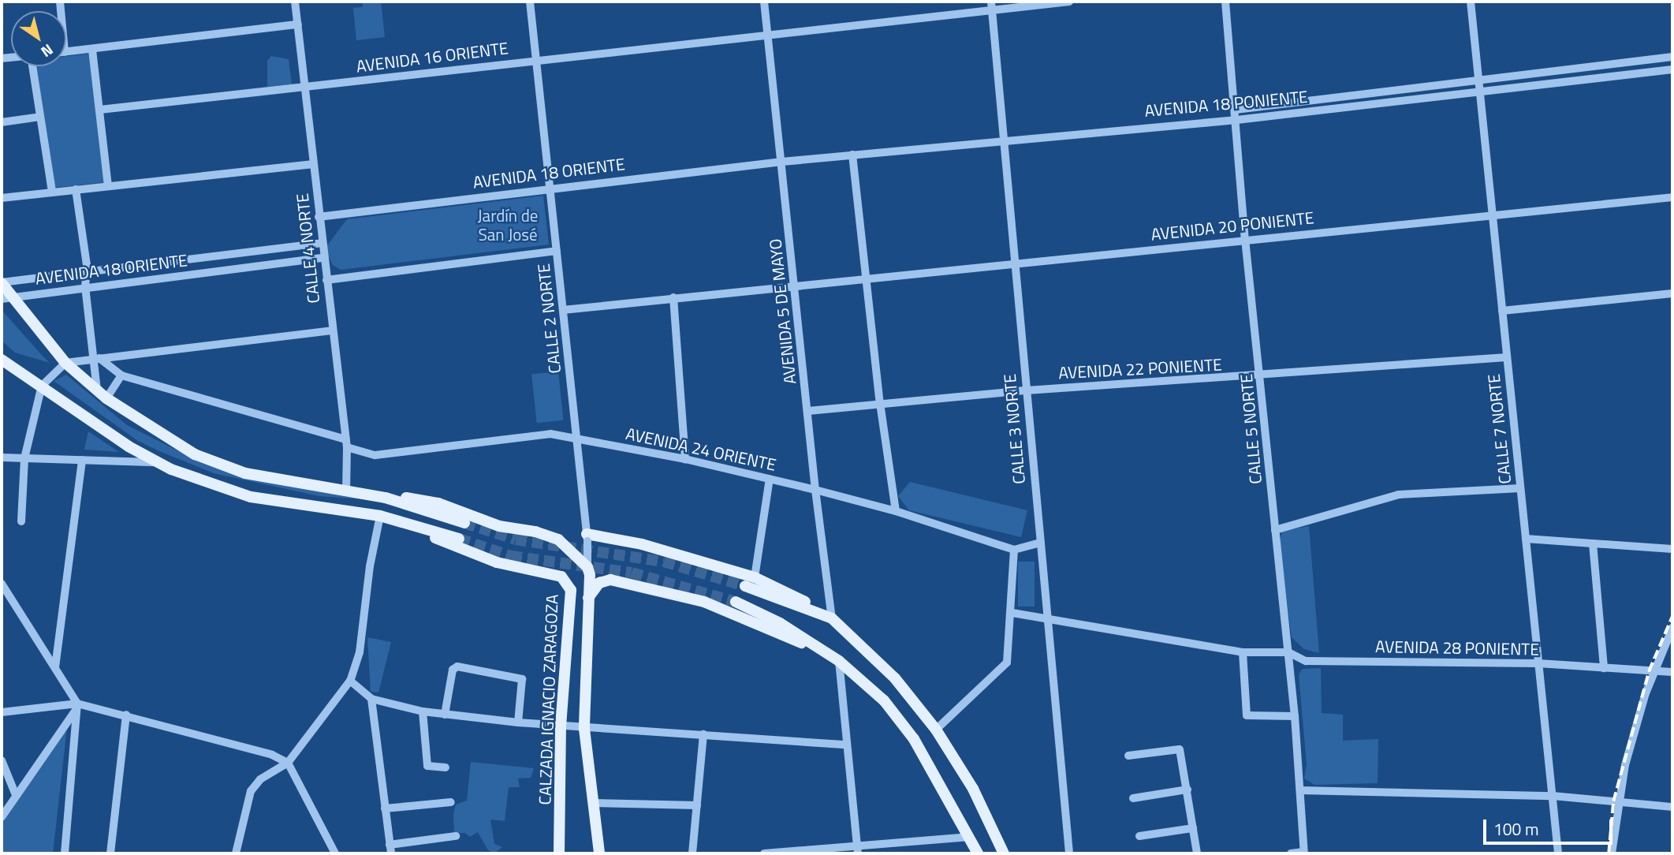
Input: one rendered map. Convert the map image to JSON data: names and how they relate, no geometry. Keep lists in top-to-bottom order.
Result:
{
  "streets": {
    "main road": ["CALZADA IGNACIO ZARAGOZA"],
    "street": [
      "AVENIDA 16 ORIENTE",
      "AVENIDA 18 PONIENTE",
      "AVENIDA 18 ORIENTE",
      "AVENIDA 20 PONIENTE",
      "CALLE 4 NORTE",
      "AVENIDA 5 DE MAYO",
      "CALLE 2 NORTE",
      "AVENIDA 22 PONIENTE",
      "CALLE 3 NORTE",
      "CALLE 5 NORTE",
      "CALLE 7 NORTE",
      "AVENIDA 24 ORIENTE",
      "AVENIDA 28 PONIENTE"
    ]
  },
  "crossings": [
    ["AVENIDA 16 ORIENTE", "CALLE 4 NORTE"],
    ["AVENIDA 16 ORIENTE", "AVENIDA 5 DE MAYO"],
    ["AVENIDA 16 ORIENTE", "CALLE 2 NORTE"],
    ["AVENIDA 16 ORIENTE", "CALLE 3 NORTE"],
    ["AVENIDA 18 PONIENTE", "AVENIDA 18 ORIENTE"],
    ["AVENIDA 18 PONIENTE", "AVENIDA 5 DE MAYO"],
    ["AVENIDA 18 PONIENTE", "CALLE 3 NORTE"],
    ["AVENIDA 18 PONIENTE", "CALLE 5 NORTE"],
    ["AVENIDA 18 PONIENTE", "CALLE 7 NORTE"],
    ["AVENIDA 18 ORIENTE", "CALLE 4 NORTE"],
    ["AVENIDA 18 ORIENTE", "AVENIDA 5 DE MAYO"],
    ["AVENIDA 18 ORIENTE", "CALLE 2 NORTE"],
    ["AVENIDA 20 PONIENTE", "AVENIDA 5 DE MAYO"],
    ["AVENIDA 20 PONIENTE", "CALLE 2 NORTE"],
    ["AVENIDA 20 PONIENTE", "CALLE 3 NORTE"],
    ["AVENIDA 20 PONIENTE", "CALLE 5 NORTE"],
    ["AVENIDA 20 PONIENTE", "CALLE 7 NORTE"],
    ["CALLE 4 NORTE", "AVENIDA 24 ORIENTE"],
    ["AVENIDA 5 DE MAYO", "AVENIDA 22 PONIENTE"],
    ["AVENIDA 5 DE MAYO", "AVENIDA 24 ORIENTE"],
    ["CALLE 2 NORTE", "AVENIDA 24 ORIENTE"],
    ["AVENIDA 22 PONIENTE", "CALLE 3 NORTE"],
    ["AVENIDA 22 PONIENTE", "CALLE 5 NORTE"],
    ["AVENIDA 22 PONIENTE", "CALLE 7 NORTE"],
    ["CALLE 3 NORTE", "AVENIDA 28 PONIENTE"],
    ["CALLE 5 NORTE", "AVENIDA 28 PONIENTE"],
    ["CALLE 7 NORTE", "AVENIDA 28 PONIENTE"]
  ],
  "parks": ["Jardín de San José"],
  "scale_bar": "100 m",
  "north": "bottom right"
}
